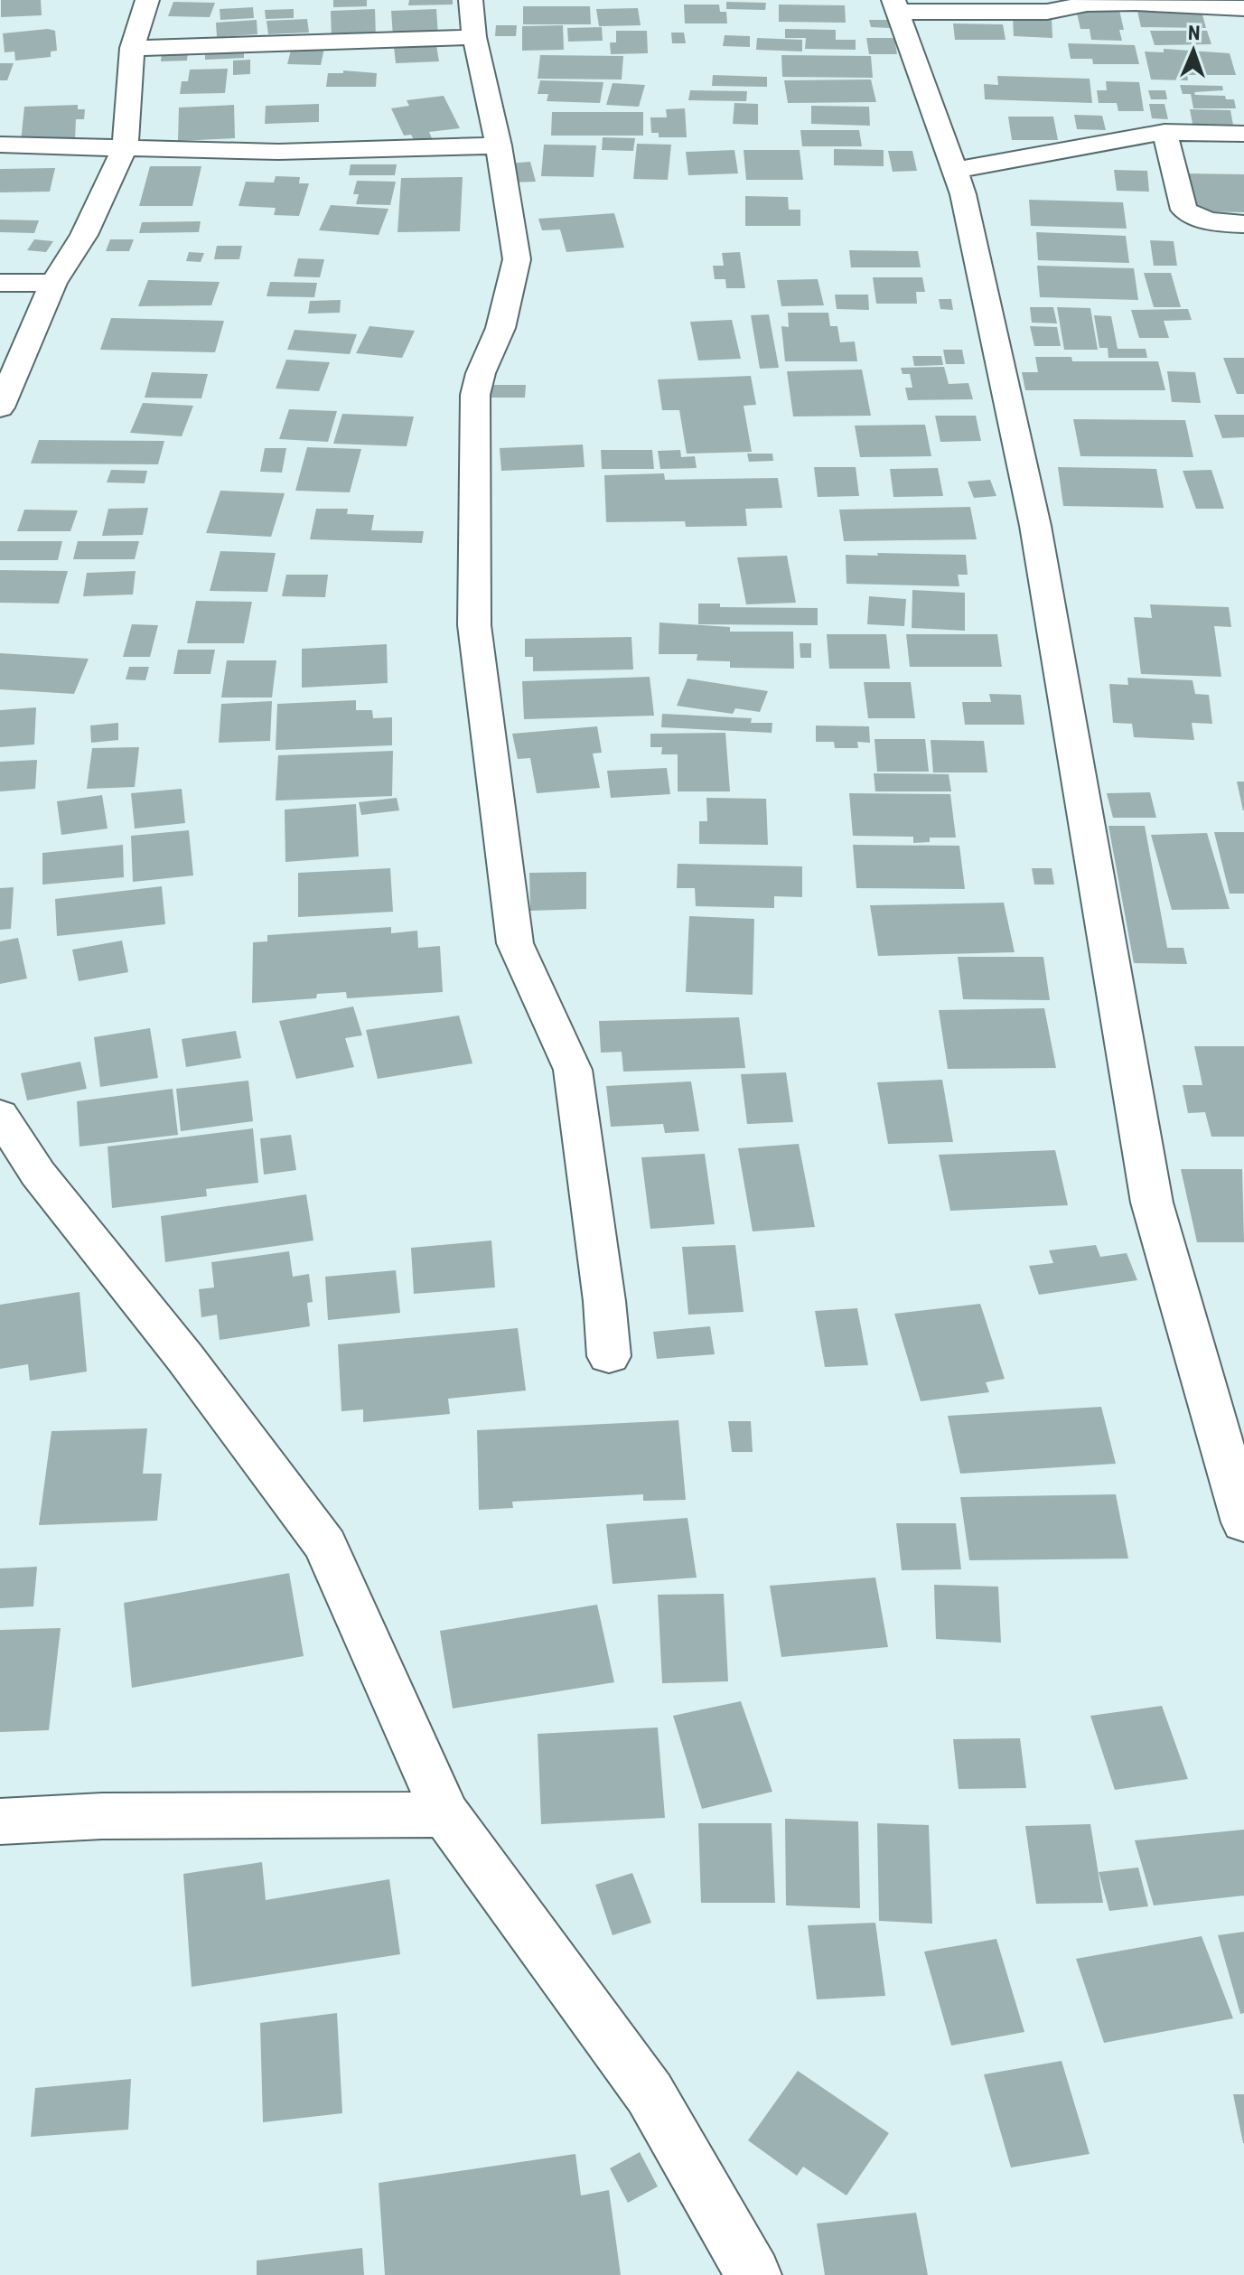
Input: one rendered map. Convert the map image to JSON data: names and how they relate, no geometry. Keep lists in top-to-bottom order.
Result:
{
  "north": "top"
}
